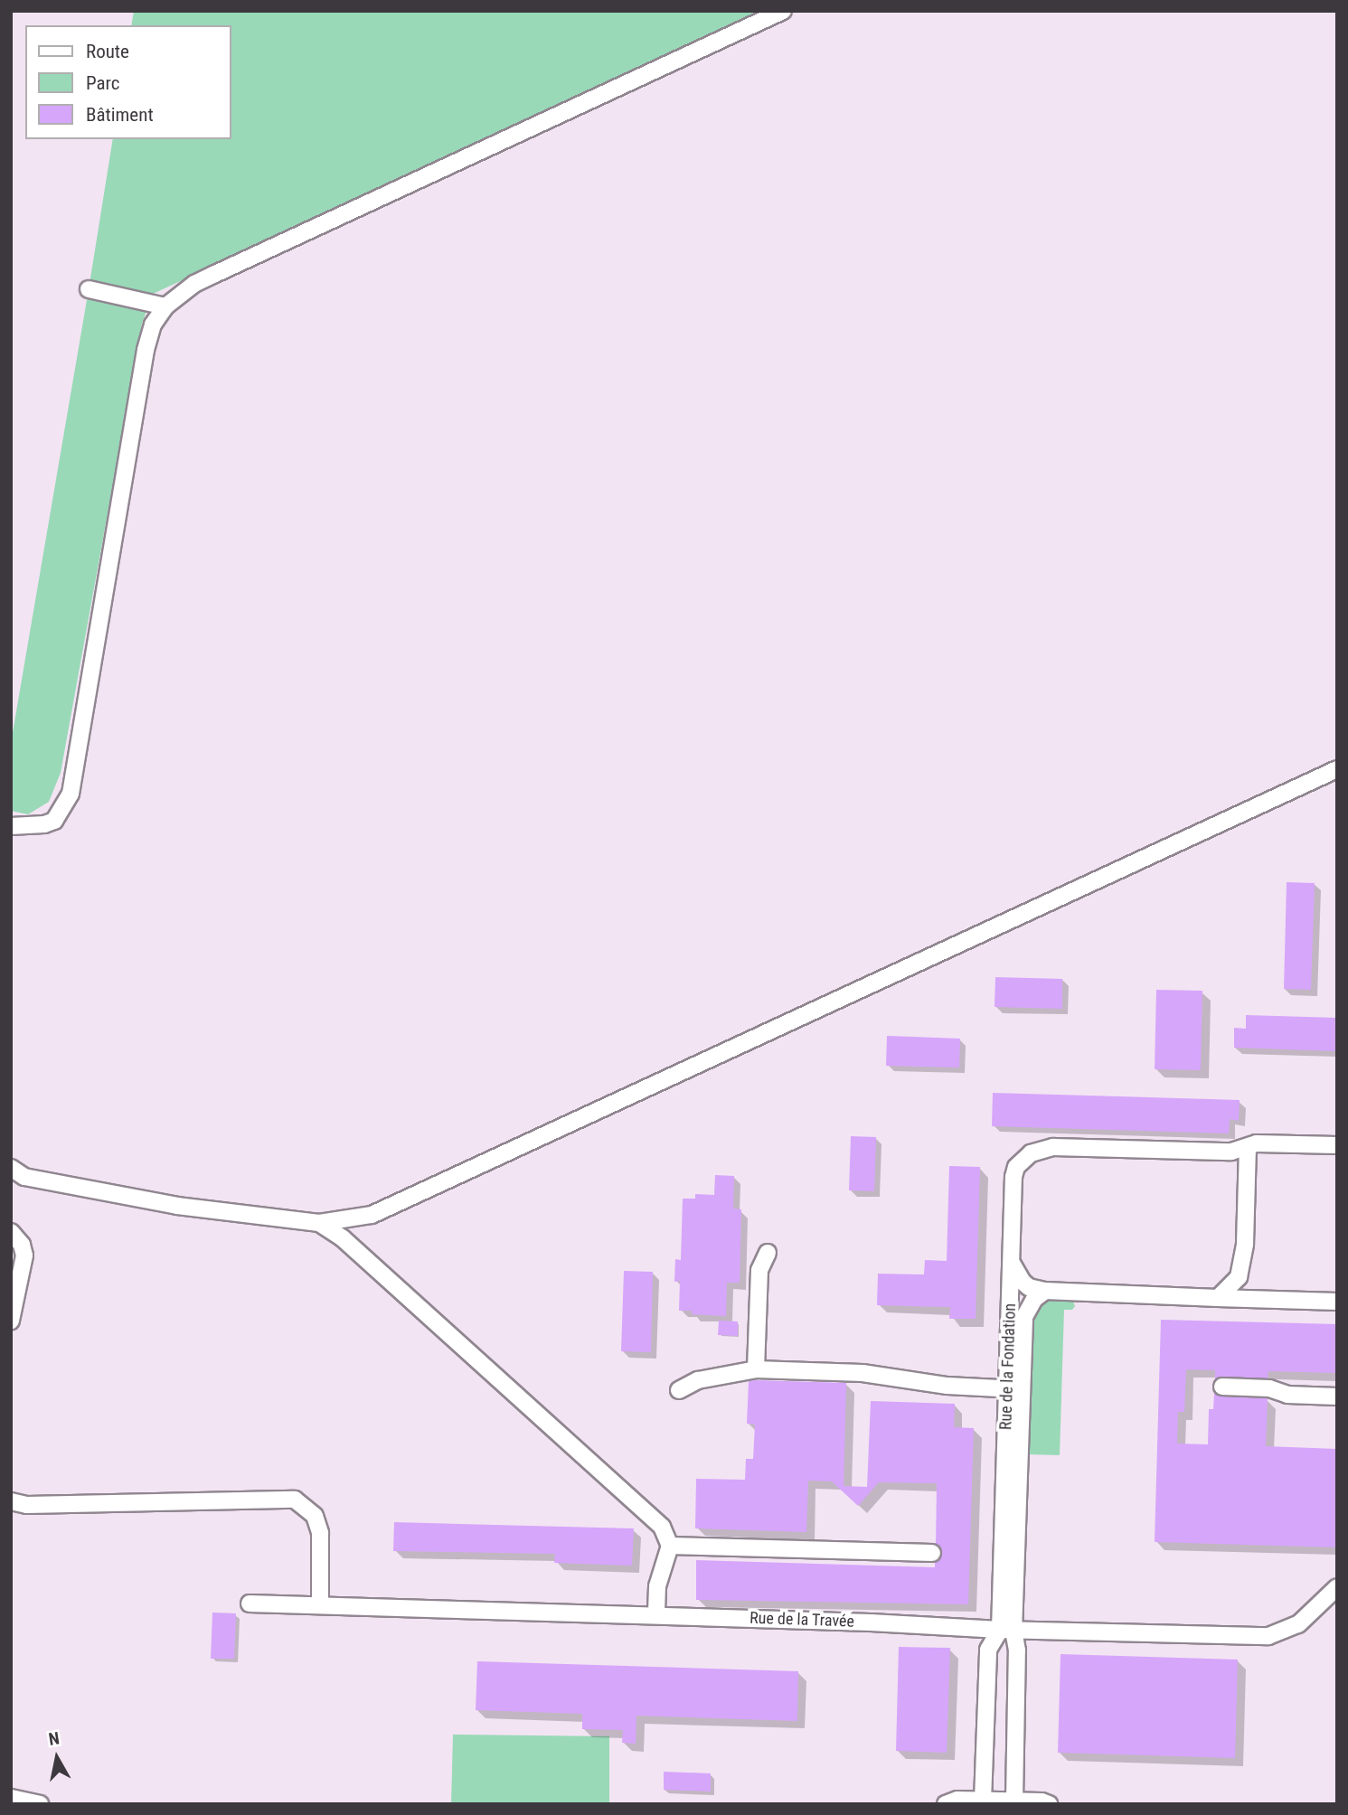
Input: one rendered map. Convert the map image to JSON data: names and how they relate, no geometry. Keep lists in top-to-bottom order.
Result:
{
  "streets": {
    "street": ["Rue de la Fondation", "Rue de la Travée"]
  },
  "crossings": [
    ["Rue de la Fondation", "Rue de la Travée"]
  ],
  "legend": ["Route", "Parc", "Bâtiment"],
  "north": "top"
}
